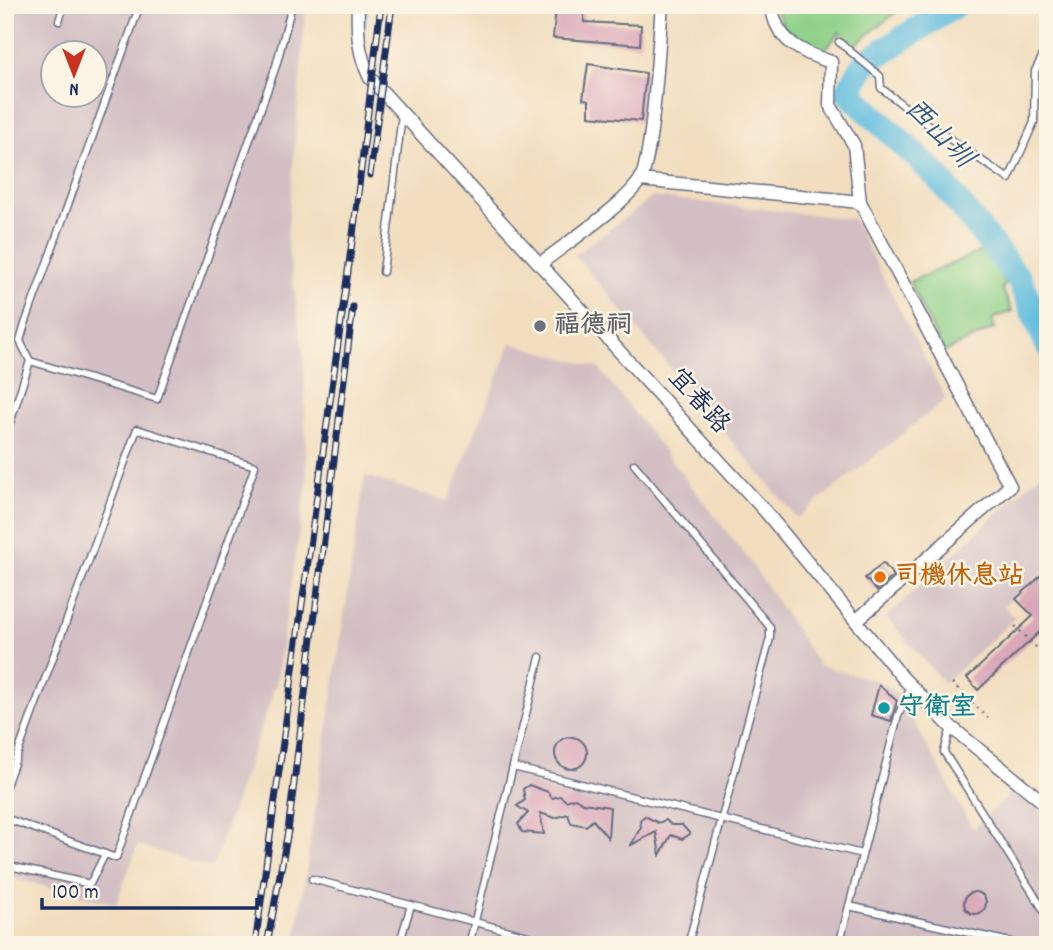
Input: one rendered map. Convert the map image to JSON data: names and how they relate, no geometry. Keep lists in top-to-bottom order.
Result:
{
  "streets": {
    "street": ["宜春路"]
  },
  "water": ["西山圳"],
  "places": ["福德祠", "司機休息站", "守衛室"],
  "scale_bar": "100 m",
  "north": "bottom"
}
